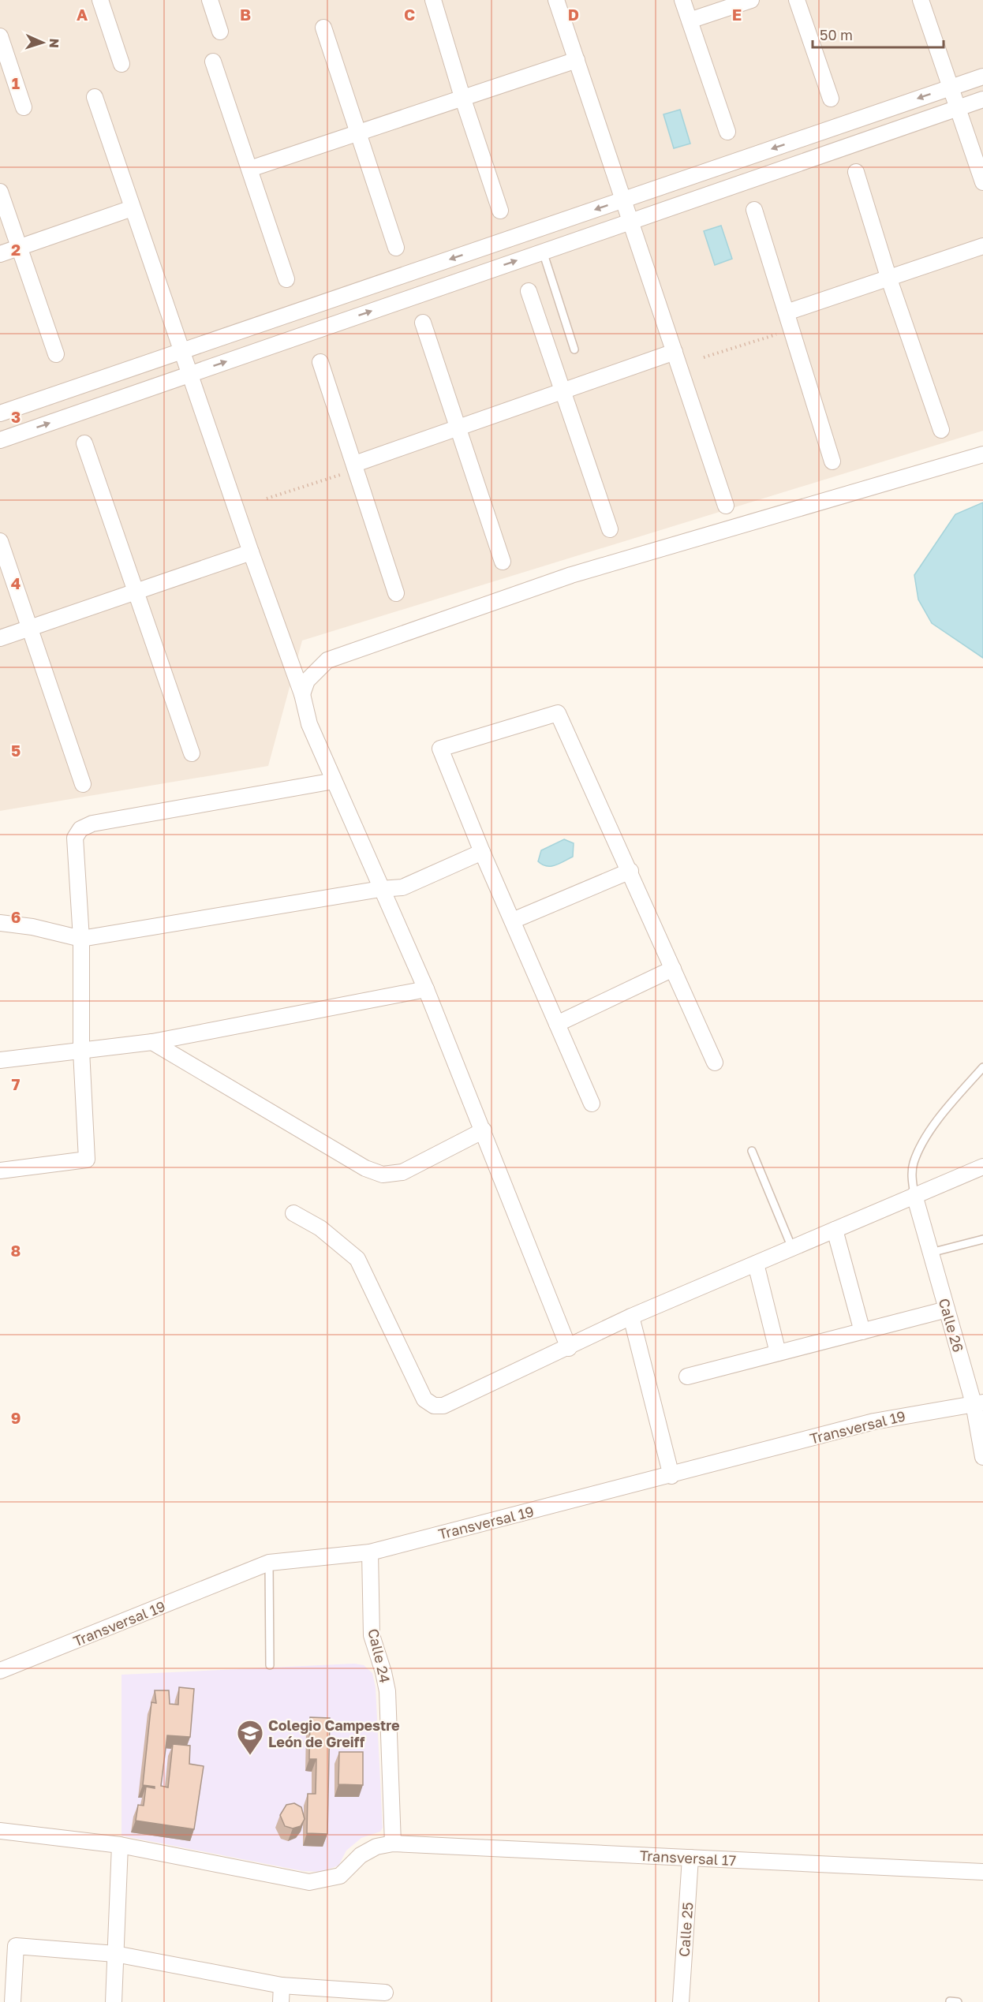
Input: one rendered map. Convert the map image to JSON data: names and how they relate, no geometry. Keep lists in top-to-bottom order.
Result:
{
  "streets": {
    "street": [
      "Calle 26",
      "Transversal 19",
      "Calle 24",
      "Transversal 17",
      "Calle 25"
    ]
  },
  "crossings": [
    ["Calle 26", "Transversal 19"],
    ["Transversal 19", "Calle 24"],
    ["Calle 24", "Transversal 17"],
    ["Transversal 17", "Calle 25"]
  ],
  "places": {
    "school or university": ["Colegio Campestre León de Greiff"]
  },
  "scale_bar": "50 m",
  "north": "right",
  "grid": {
    "columns": [
      "A",
      "B",
      "C",
      "D",
      "E"
    ],
    "rows": [
      "1",
      "2",
      "3",
      "4",
      "5",
      "6",
      "7",
      "8",
      "9"
    ]
  }
}
